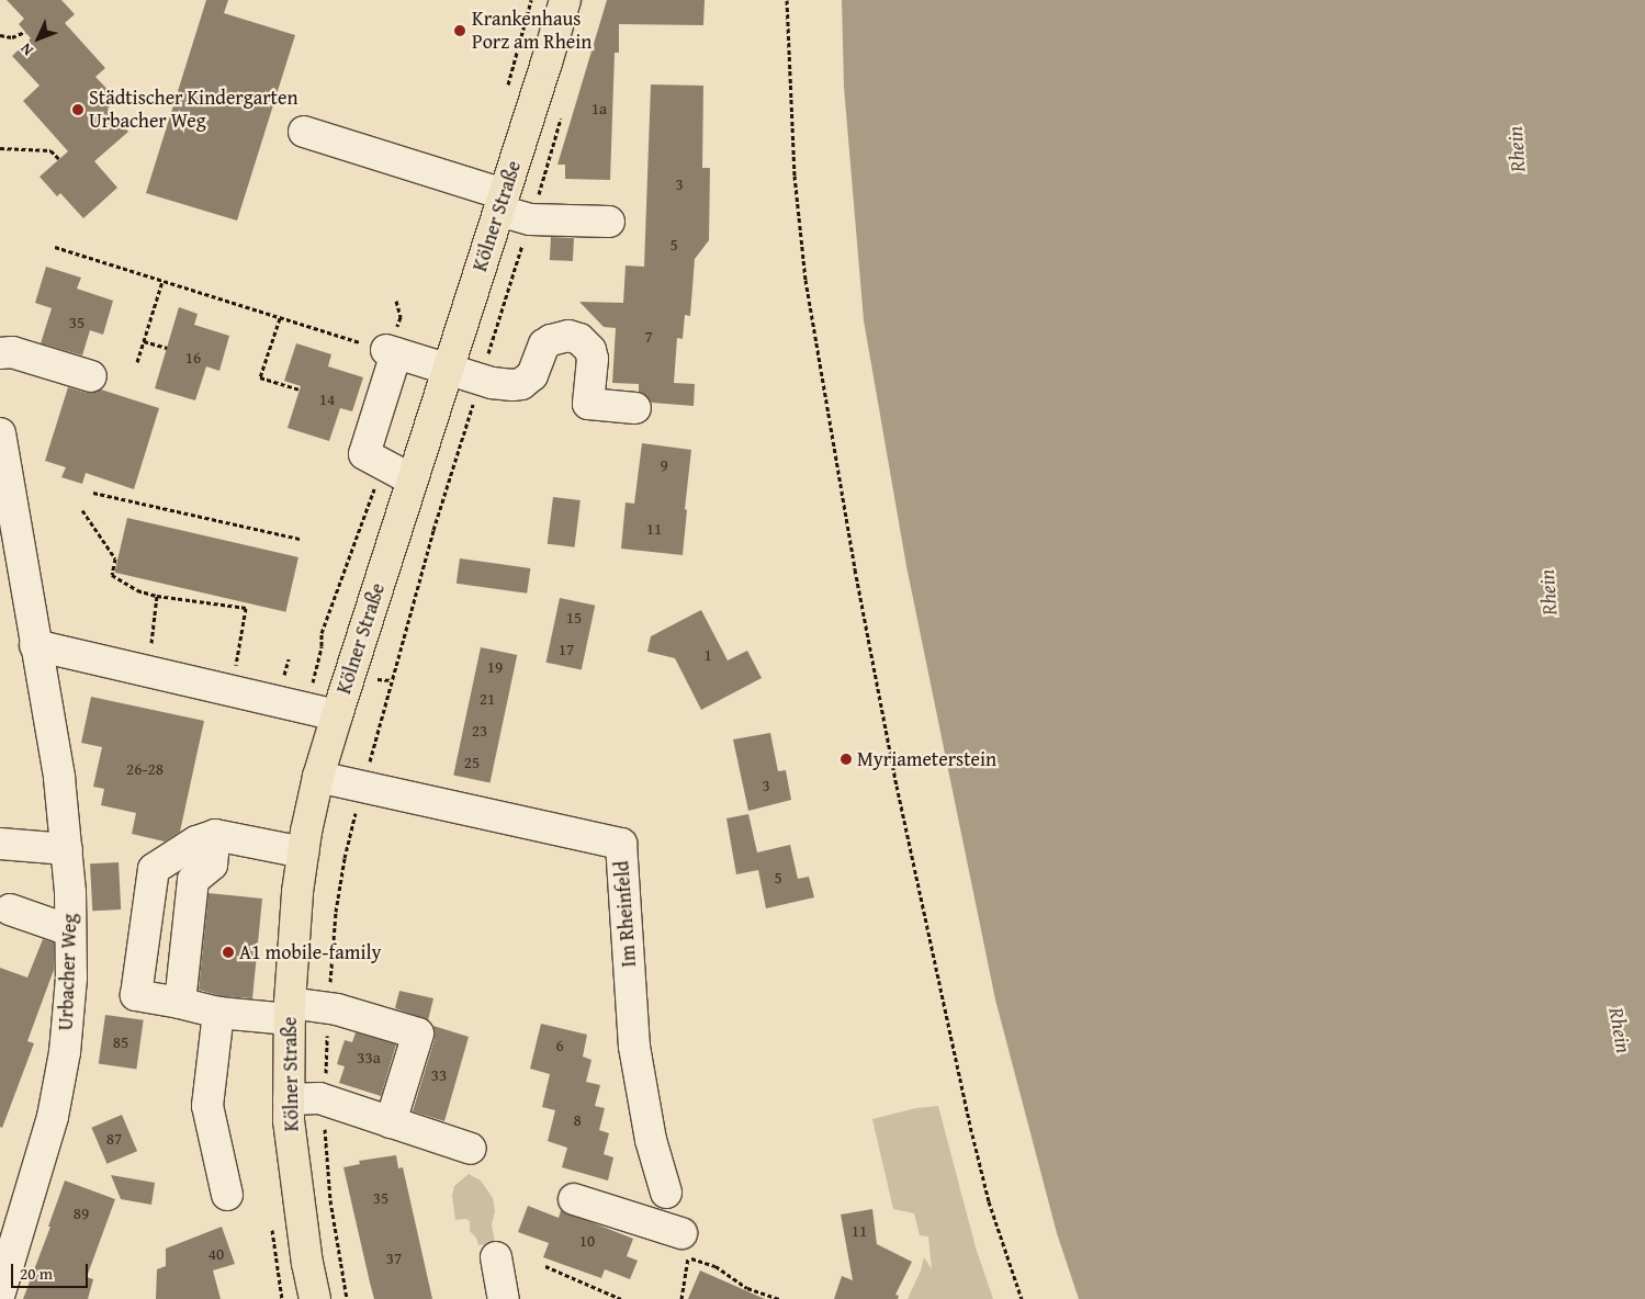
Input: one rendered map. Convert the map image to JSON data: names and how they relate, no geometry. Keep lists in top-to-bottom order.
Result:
{
  "streets": {
    "main road": ["Kölner Straße"],
    "street": ["Im Rheinfeld", "Urbacher Weg"]
  },
  "crossings": [
    ["Kölner Straße", "Im Rheinfeld"]
  ],
  "water": ["Rhein"],
  "places": [
    "Krankenhaus Porz am Rhein",
    "Städtischer Kindergarten Urbacher Weg",
    "Myriameterstein",
    "A1 mobile-family"
  ],
  "house_numbers": [
    "1a",
    "3",
    "5",
    "35",
    "7",
    "16",
    "14",
    "9",
    "11",
    "15",
    "17",
    "1",
    "19",
    "21",
    "23",
    "25",
    "26-28",
    "3",
    "5",
    "85",
    "6",
    "33a",
    "33",
    "8",
    "87",
    "35",
    "89",
    "11",
    "10",
    "40",
    "37"
  ],
  "scale_bar": "20 m",
  "north": "bottom left"
}
